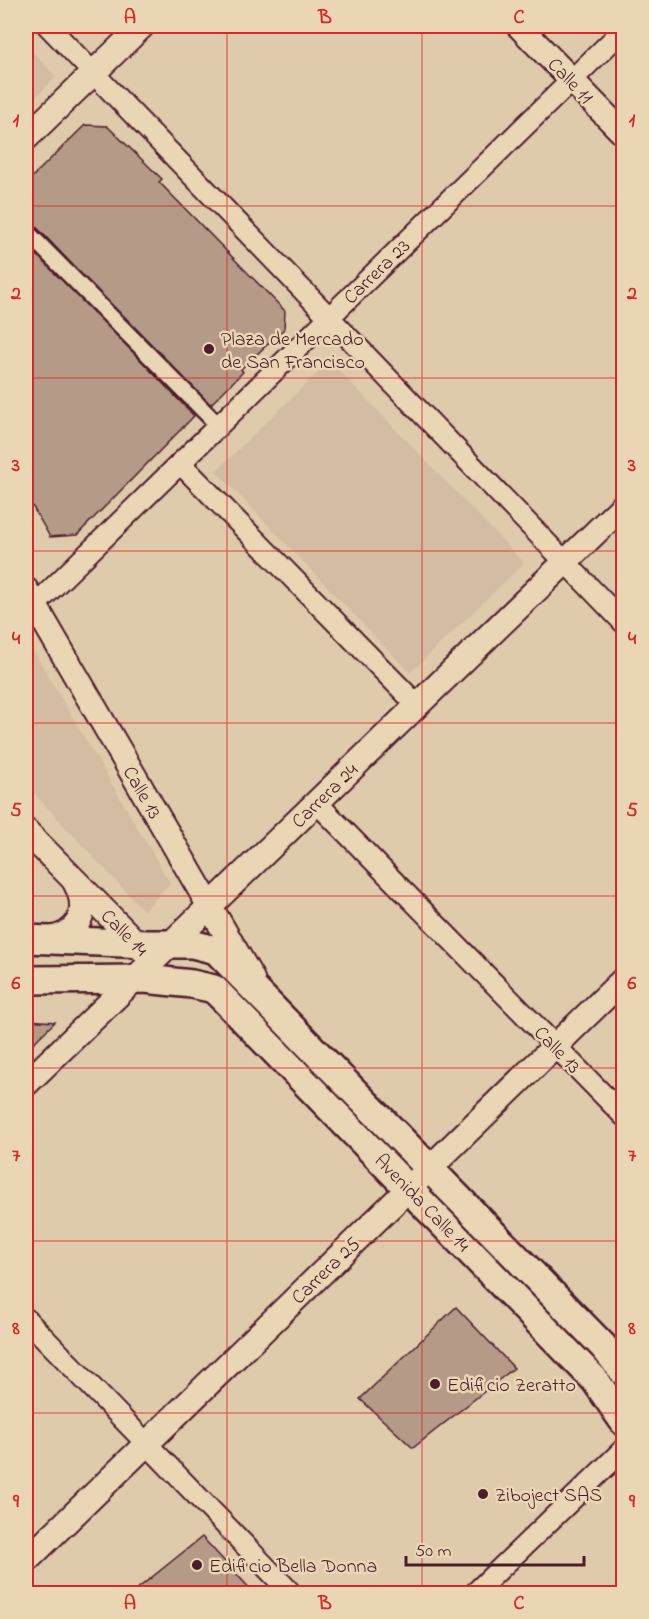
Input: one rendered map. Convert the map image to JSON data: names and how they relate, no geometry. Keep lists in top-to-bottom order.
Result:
{
  "streets": {
    "main road": ["Avenida Calle 14"],
    "street": [
      "Calle 11",
      "Carrera 23",
      "Calle 13",
      "Carrera 24",
      "Calle 14",
      "Carrera 25"
    ]
  },
  "crossings": [
    ["Calle 11", "Carrera 23"],
    ["Carrera 23", "Calle 13"],
    ["Calle 13", "Carrera 24"],
    ["Calle 13", "Avenida Calle 14"],
    ["Calle 13", "Carrera 25"],
    ["Carrera 24", "Calle 14"],
    ["Carrera 24", "Avenida Calle 14"],
    ["Calle 14", "Avenida Calle 14"],
    ["Avenida Calle 14", "Carrera 25"]
  ],
  "places": [
    "Plaza de Mercado de San Francisco",
    "Edificio Zeratto",
    "Ziboject SAS",
    "Edificio Bella Donna"
  ],
  "scale_bar": "50 m",
  "grid": {
    "columns": ["A", "B", "C"],
    "rows": [
      "1",
      "2",
      "3",
      "4",
      "5",
      "6",
      "7",
      "8",
      "9"
    ]
  }
}
